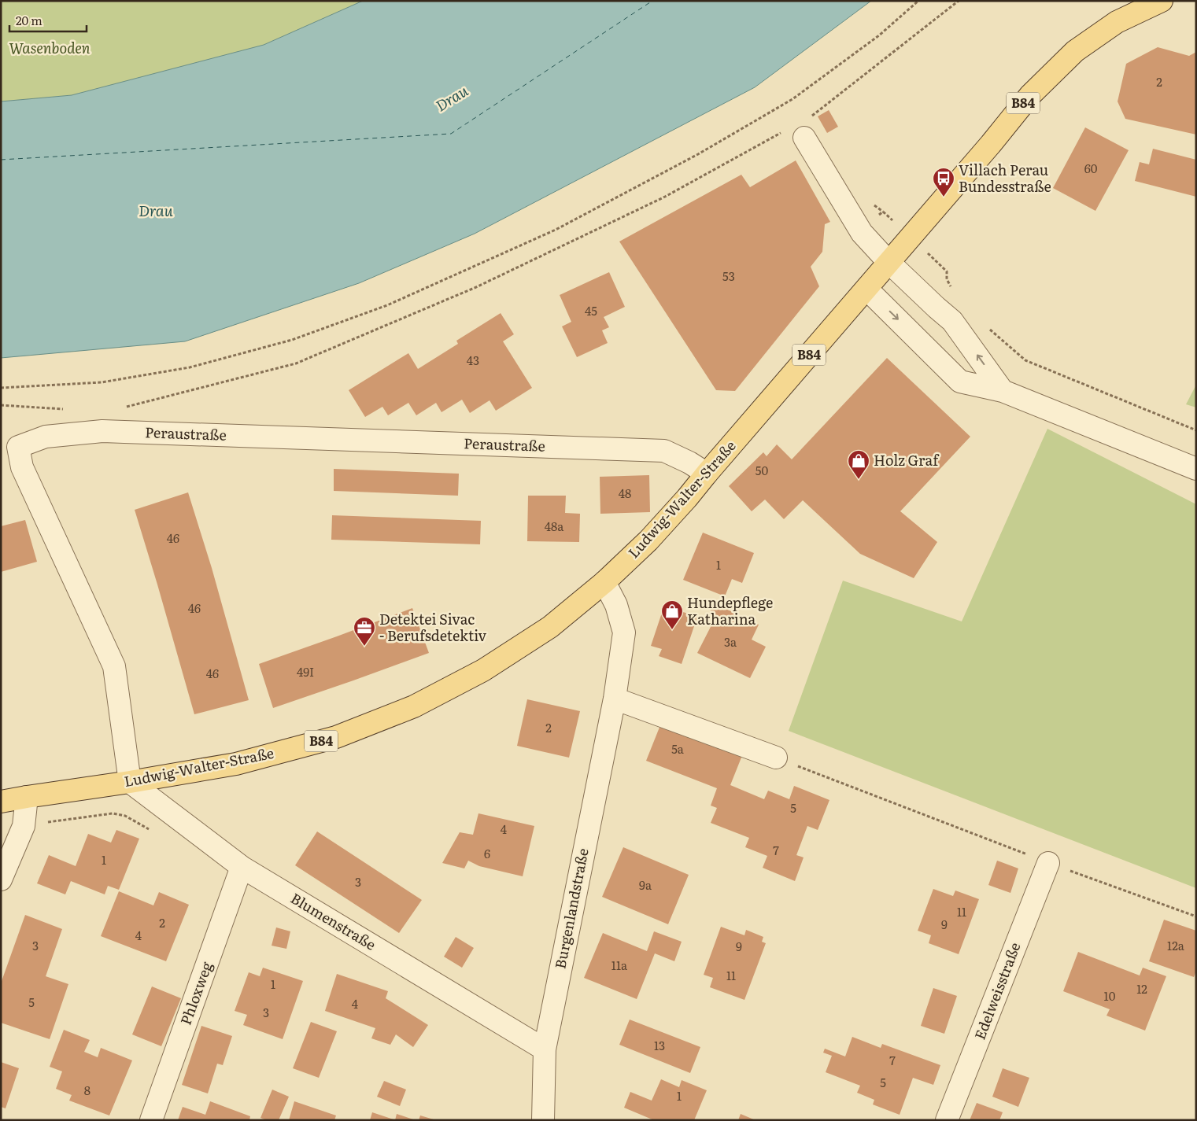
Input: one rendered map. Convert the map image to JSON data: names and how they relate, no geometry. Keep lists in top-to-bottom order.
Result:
{
  "streets": {
    "main road": ["B84", "Ludwig-Walter-Straße"],
    "street": [
      "Peraustraße",
      "Burgenlandstraße",
      "Blumenstraße",
      "Edelweisstraße",
      "Phloxweg"
    ]
  },
  "crossings": [
    ["Peraustraße", "Ludwig-Walter-Straße"],
    ["Peraustraße", "Blumenstraße"],
    ["Ludwig-Walter-Straße", "Burgenlandstraße"],
    ["Ludwig-Walter-Straße", "Blumenstraße"],
    ["Burgenlandstraße", "Blumenstraße"],
    ["Blumenstraße", "Phloxweg"]
  ],
  "water": ["Drau"],
  "parks": ["Wasenboden"],
  "places": {
    "bus stop": ["Villach Perau Bundesstraße"],
    "shop": ["Holz Graf", "Hundepflege Katharina"],
    "office": ["Detektei Sivac - Berufsdetektiv"]
  },
  "house_numbers": [
    "2",
    "60",
    "53",
    "45",
    "43",
    "50",
    "48",
    "48a",
    "46",
    "1",
    "46",
    "3a",
    "49I",
    "46",
    "2",
    "5a",
    "5",
    "4",
    "7",
    "6",
    "1",
    "3",
    "9a",
    "11",
    "2",
    "9",
    "4",
    "3",
    "12a",
    "9",
    "11a",
    "11",
    "1",
    "12",
    "10",
    "5",
    "4",
    "3",
    "13",
    "7",
    "5",
    "8",
    "1"
  ],
  "scale_bar": "20 m"
}
